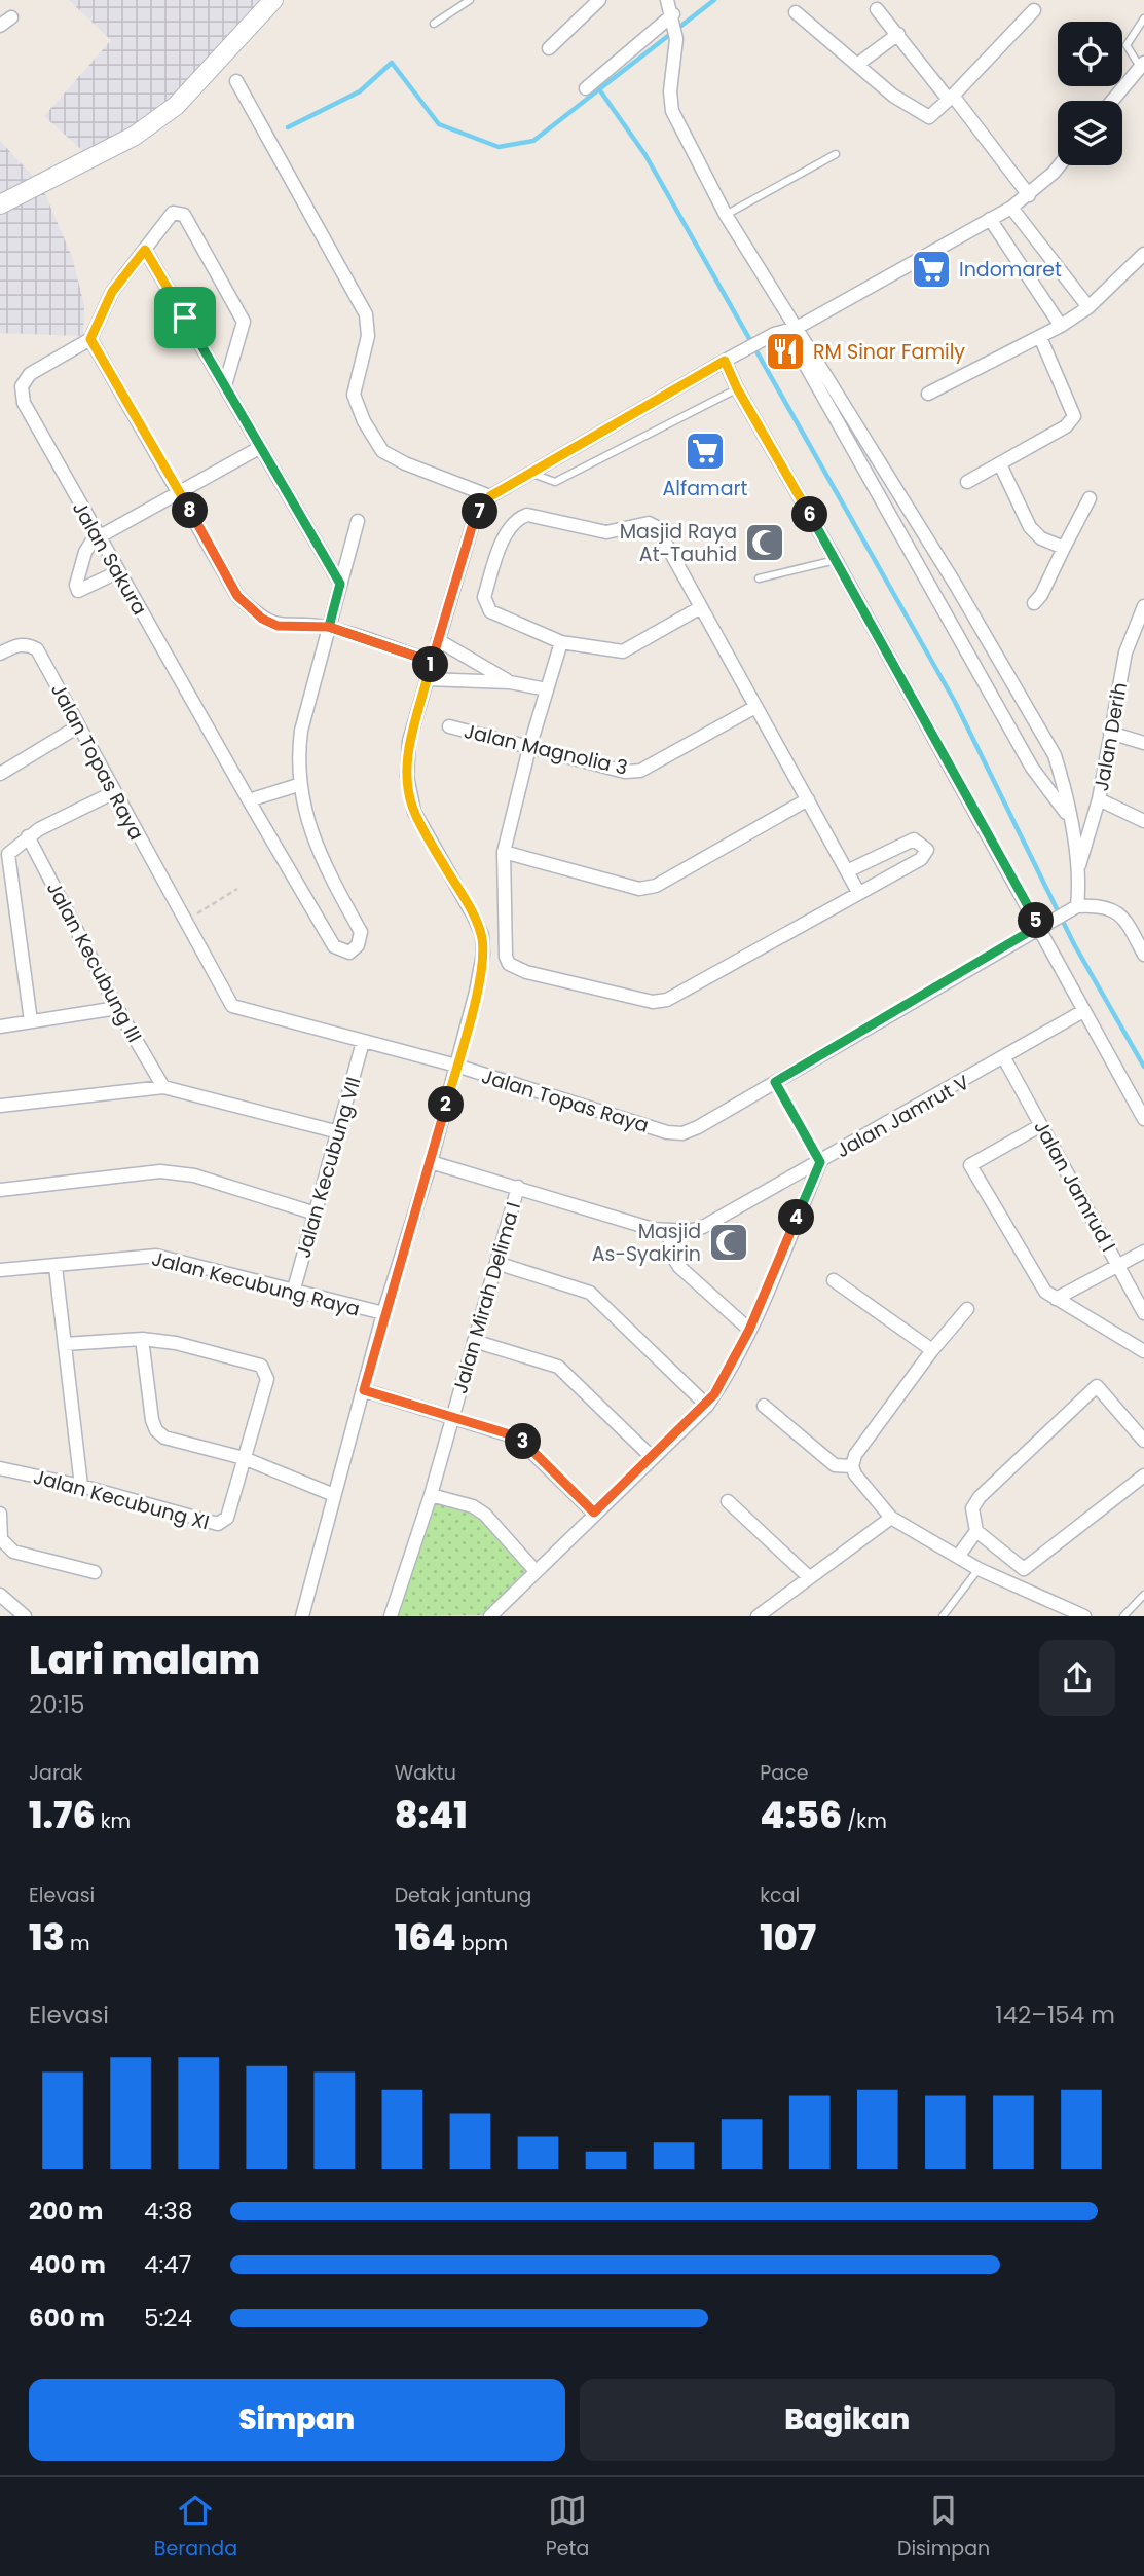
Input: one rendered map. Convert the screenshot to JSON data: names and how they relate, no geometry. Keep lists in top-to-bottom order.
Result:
{
  "streets": {
    "street": [
      "Jalan Sakura",
      "Jalan Derih",
      "Jalan Magnolia 3",
      "Jalan Topas Raya",
      "Jalan Kecubung III",
      "Jalan Jamrut V",
      "Jalan Kecubung VII",
      "Jalan Jamrud I",
      "Jalan Kecubung Raya",
      "Jalan Mirah Delima I",
      "Jalan Kecubung XI"
    ]
  },
  "crossings": [
    ["Jalan Topas Raya", "Jalan Kecubung VII"],
    ["Jalan Jamrut V", "Jalan Jamrud I"],
    ["Jalan Jamrut V", "Jalan Mirah Delima I"],
    ["Jalan Kecubung VII", "Jalan Kecubung Raya"]
  ],
  "places": {
    "supermarket": ["Indomaret", "Alfamart"],
    "restaurant": ["RM Sinar Family"],
    "mosque": ["Masjid Raya At-Tauhid", "Masjid As-Syakirin"]
  },
  "page": {
    "pins": [
      "8",
      "7",
      "6",
      "1",
      "5",
      "2",
      "4",
      "3"
    ],
    "heading": ["Lari malam", "20:15"],
    "stats": [
      ["Jarak", "1.76 km"],
      ["Waktu", "8:41"],
      ["Pace", "4:56 /km"],
      ["Elevasi", "13 m"],
      ["Detak jantung", "164 bpm"],
      ["kcal", "107"]
    ],
    "chart": ["Elevasi", "142–154 m"],
    "list": [
      {
        "name": "200 m",
        "note": "4:38"
      },
      {
        "name": "400 m",
        "note": "4:47"
      },
      {
        "name": "600 m",
        "note": "5:24"
      }
    ],
    "buttons": ["Simpan", "Bagikan"],
    "tabs": ["Beranda", "Peta", "Disimpan"]
  }
}
